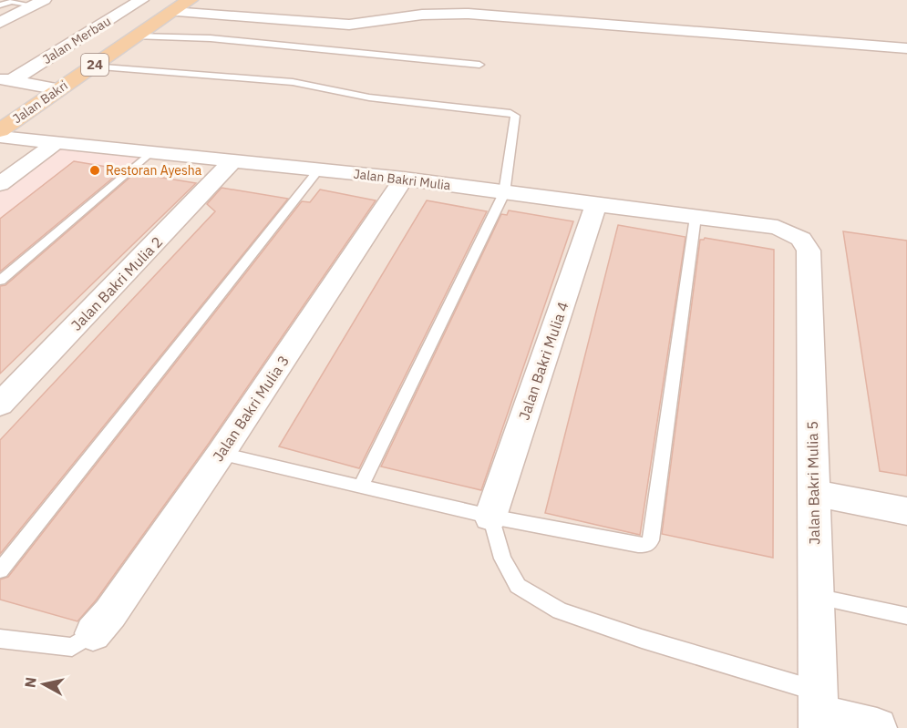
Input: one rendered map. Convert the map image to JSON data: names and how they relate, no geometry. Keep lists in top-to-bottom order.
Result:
{
  "streets": {
    "main road": ["24", "Jalan Bakri"],
    "street": [
      "Jalan Merbau",
      "Jalan Bakri Mulia",
      "Jalan Bakri Mulia 2",
      "Jalan Bakri Mulia 4",
      "Jalan Bakri Mulia 3",
      "Jalan Bakri Mulia 5"
    ]
  },
  "crossings": [
    ["Jalan Bakri", "Jalan Bakri Mulia"],
    ["Jalan Bakri Mulia", "Jalan Bakri Mulia 2"],
    ["Jalan Bakri Mulia", "Jalan Bakri Mulia 4"],
    ["Jalan Bakri Mulia", "Jalan Bakri Mulia 3"],
    ["Jalan Bakri Mulia", "Jalan Bakri Mulia 5"]
  ],
  "places": ["Restoran Ayesha"],
  "north": "left"
}
